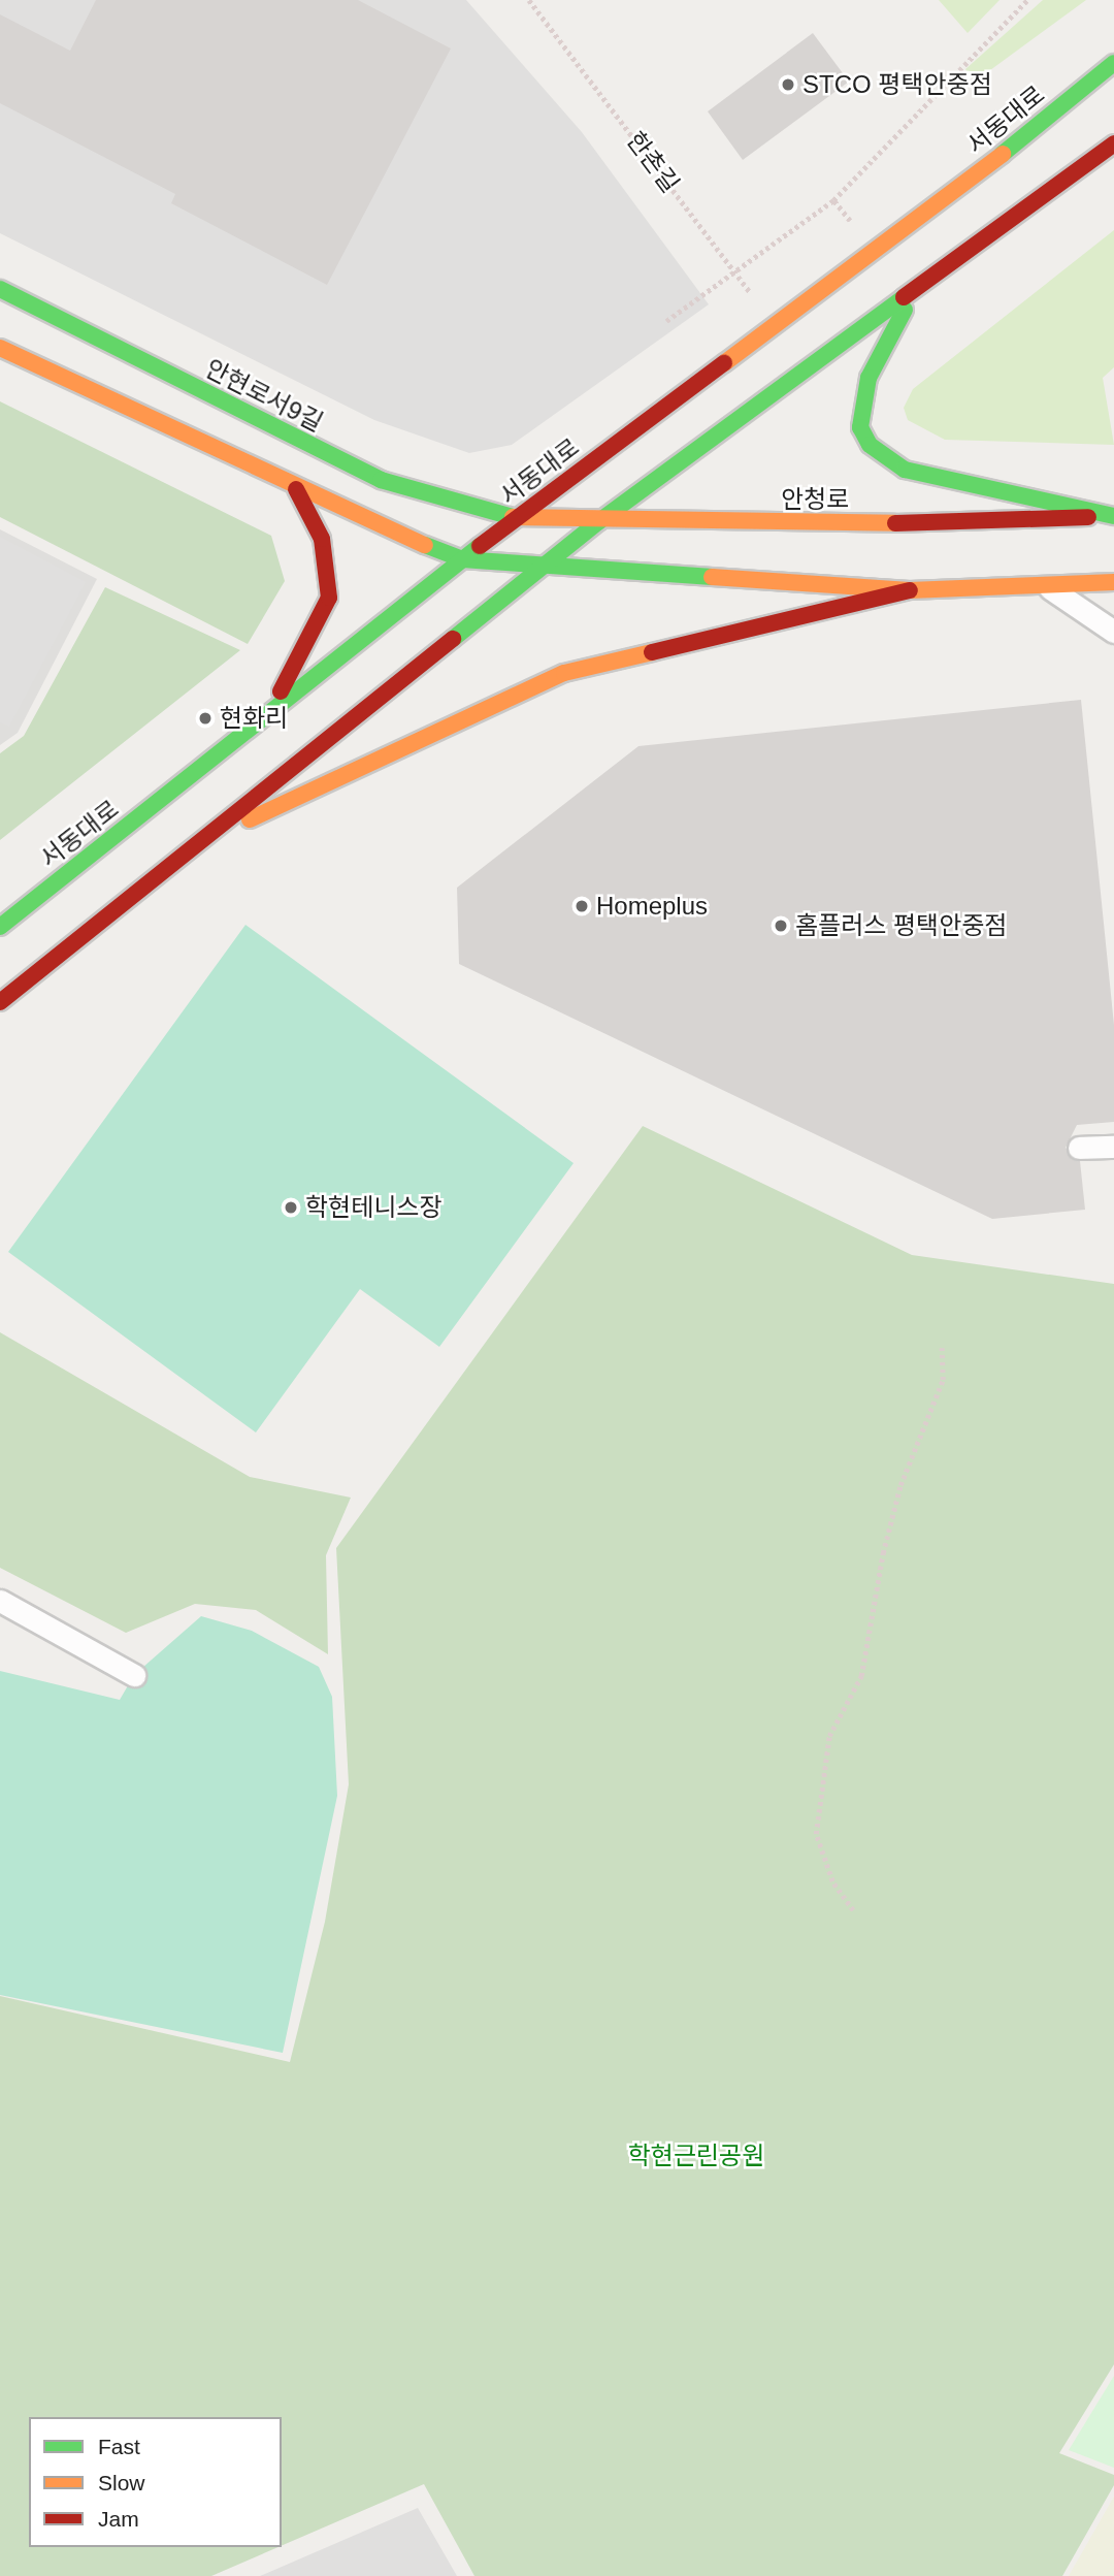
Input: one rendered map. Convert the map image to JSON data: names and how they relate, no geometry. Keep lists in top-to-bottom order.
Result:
{
  "streets": {
    "main road": ["서동대로", "안현로서9길", "안청로"],
    "path": ["한촌길"]
  },
  "crossings": [
    ["서동대로", "한촌길"],
    ["서동대로", "안현로서9길"],
    ["서동대로", "안청로"],
    ["안현로서9길", "안청로"]
  ],
  "parks": ["학현근린공원"],
  "places": [
    "STCO 평택안중점",
    "현화리",
    "Homeplus",
    "홈플러스 평택안중점",
    "학현테니스장"
  ],
  "legend": ["Fast", "Slow", "Jam"]
}
